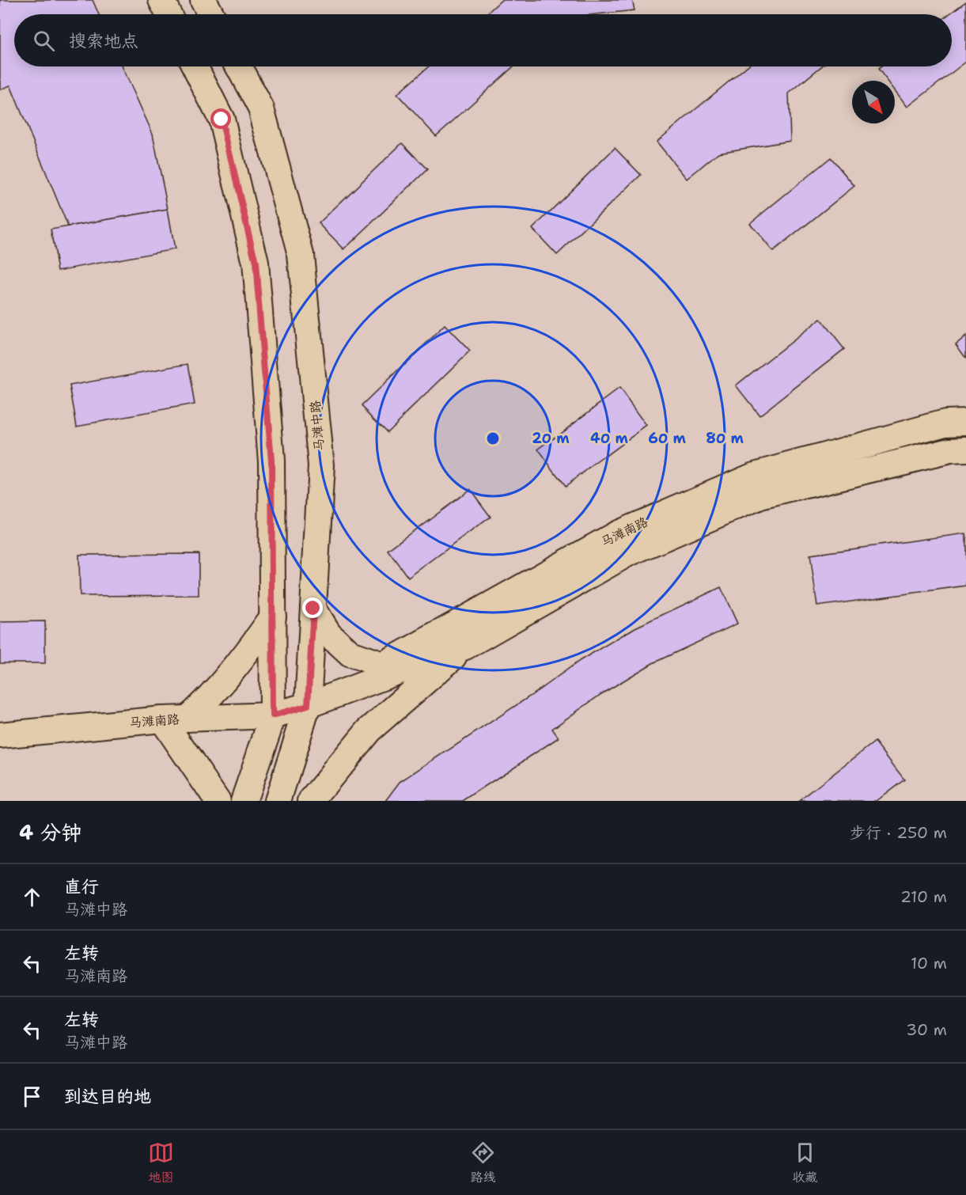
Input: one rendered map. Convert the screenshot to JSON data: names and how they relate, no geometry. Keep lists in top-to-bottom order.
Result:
{
  "streets": {
    "main road": ["马滩中路", "马滩南路"]
  },
  "crossings": [
    ["马滩中路", "马滩南路"]
  ],
  "north": "bottom right",
  "page": {
    "search": "搜索地点",
    "heading": ["4 分钟", "步行 · 250 m"],
    "list": [
      ["直行", "马滩中路", "210 m"],
      ["左转", "马滩南路", "10 m"],
      ["左转", "马滩中路", "30 m"],
      "到达目的地"
    ],
    "nav": ["地图", "路线", "收藏"]
  },
  "rings": [
    "20 m",
    "40 m",
    "60 m",
    "80 m"
  ]
}
